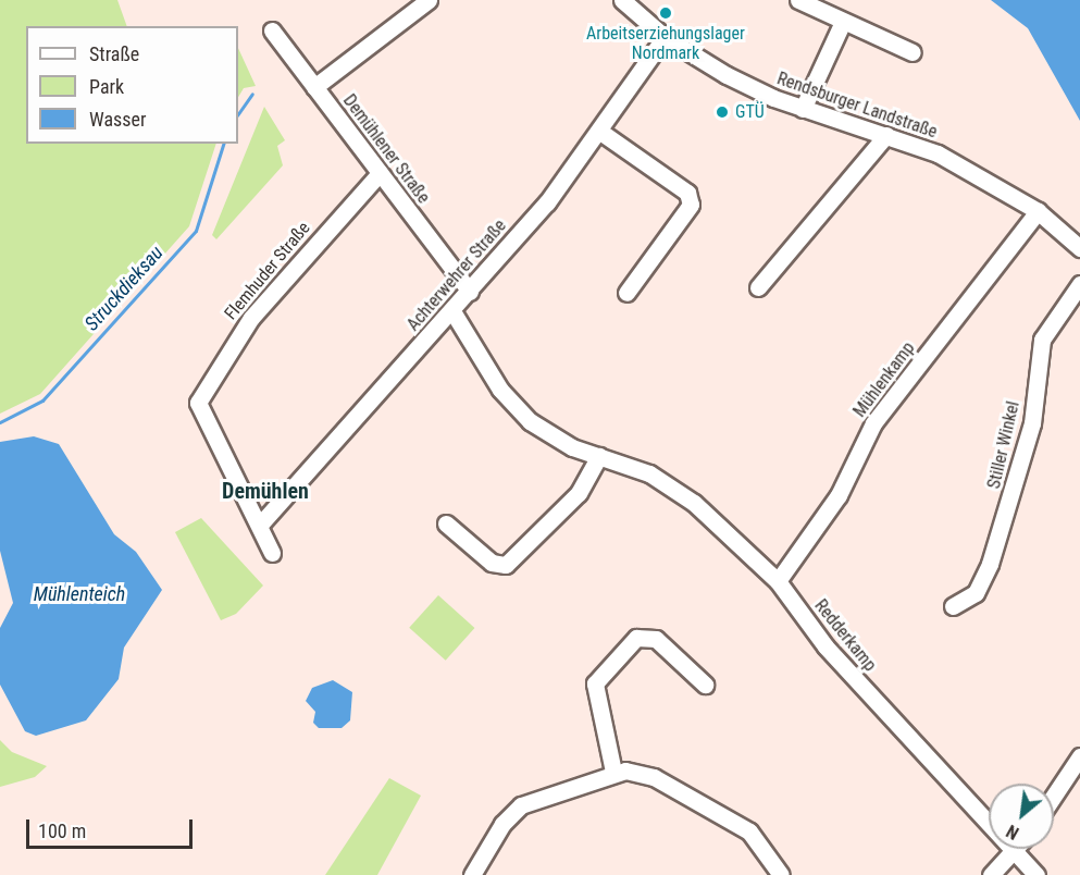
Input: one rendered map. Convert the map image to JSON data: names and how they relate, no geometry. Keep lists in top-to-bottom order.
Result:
{
  "streets": {
    "street": [
      "Rendsburger Landstraße",
      "Demühlener Straße",
      "Flemhuder Straße",
      "Achterwehrer Straße",
      "Mühlenkamp",
      "Stiller Winkel",
      "Redderkamp"
    ]
  },
  "crossings": [
    ["Rendsburger Landstraße", "Achterwehrer Straße"],
    ["Rendsburger Landstraße", "Mühlenkamp"],
    ["Demühlener Straße", "Flemhuder Straße"],
    ["Demühlener Straße", "Achterwehrer Straße"],
    ["Flemhuder Straße", "Achterwehrer Straße"],
    ["Achterwehrer Straße", "Redderkamp"],
    ["Mühlenkamp", "Redderkamp"]
  ],
  "districts": ["Demühlen"],
  "water": ["Struckdieksau", "Mühlenteich"],
  "places": ["Arbeitserziehungslager Nordmark", "GTÜ"],
  "legend": ["Straße", "Park", "Wasser"],
  "scale_bar": "100 m",
  "north": "bottom left"
}
